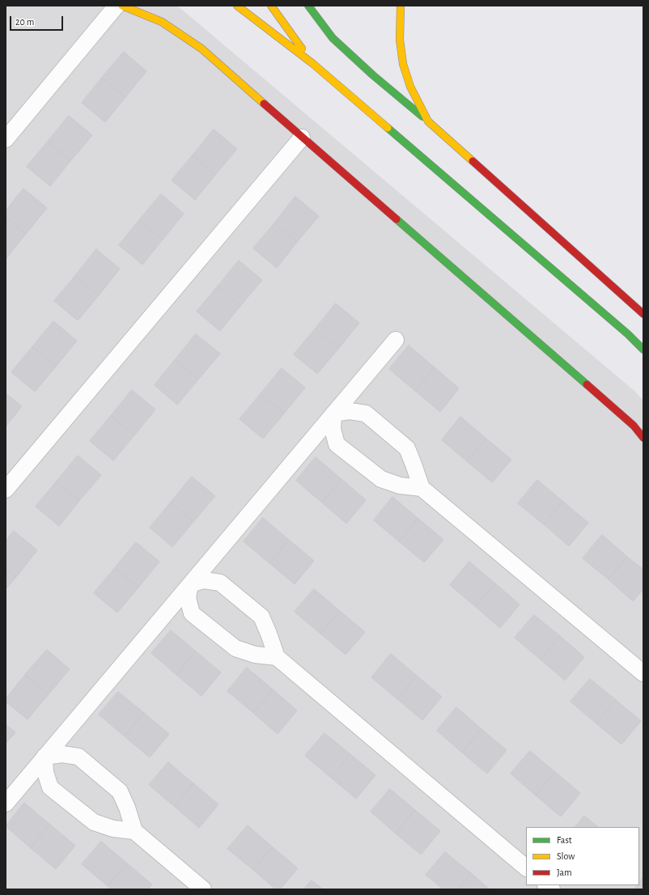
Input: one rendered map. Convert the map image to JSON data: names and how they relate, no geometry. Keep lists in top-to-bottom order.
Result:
{
  "legend": ["Fast", "Slow", "Jam"],
  "scale_bar": "20 m"
}
